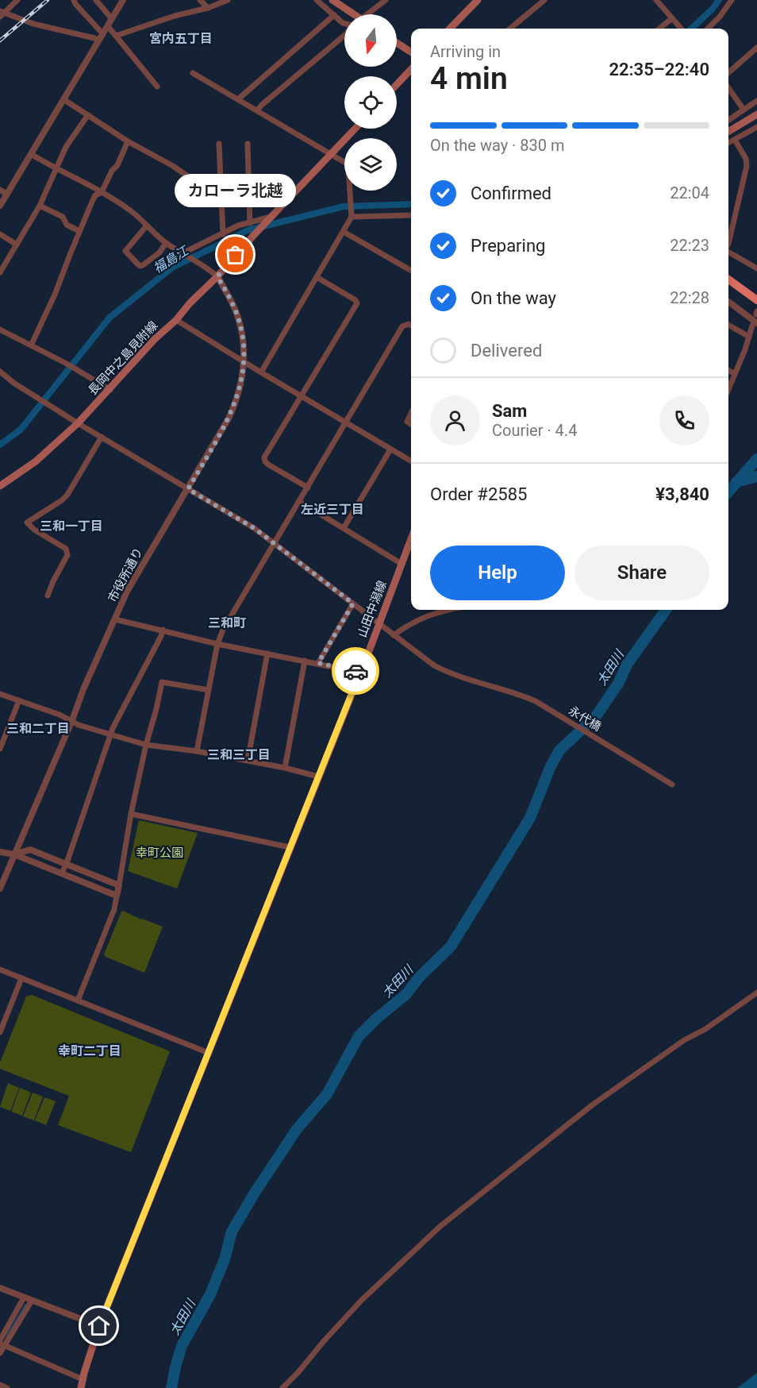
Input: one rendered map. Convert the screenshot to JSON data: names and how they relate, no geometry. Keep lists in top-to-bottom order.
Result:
{
  "streets": {
    "main road": ["長岡中之島見附線", "山田中潟線"],
    "street": ["市役所通り", "永代橋"]
  },
  "crossings": [
    ["長岡中之島見附線", "市役所通り"],
    ["長岡中之島見附線", "永代橋"],
    ["市役所通り", "永代橋"],
    ["山田中潟線", "永代橋"]
  ],
  "districts": [
    "宮内五丁目",
    "左近三丁目",
    "三和一丁目",
    "三和町",
    "三和二丁目",
    "三和三丁目",
    "幸町二丁目"
  ],
  "water": ["福島江", "太田川"],
  "parks": ["幸町公園"],
  "places": ["カローラ北越"],
  "north": "bottom",
  "page": {
    "heading": ["4 min", "Arriving in", "22:35–22:40"],
    "panel": [
      "Sam",
      "Courier · 4.4",
      "Order #2585",
      "¥3,840"
    ],
    "bar": "On the way · 830 m",
    "list": [
      ["Confirmed", "22:04"],
      ["Preparing", "22:23"],
      ["On the way", "22:28"],
      "Delivered"
    ],
    "bubble": "カローラ北越",
    "buttons": ["Help", "Share"]
  }
}
